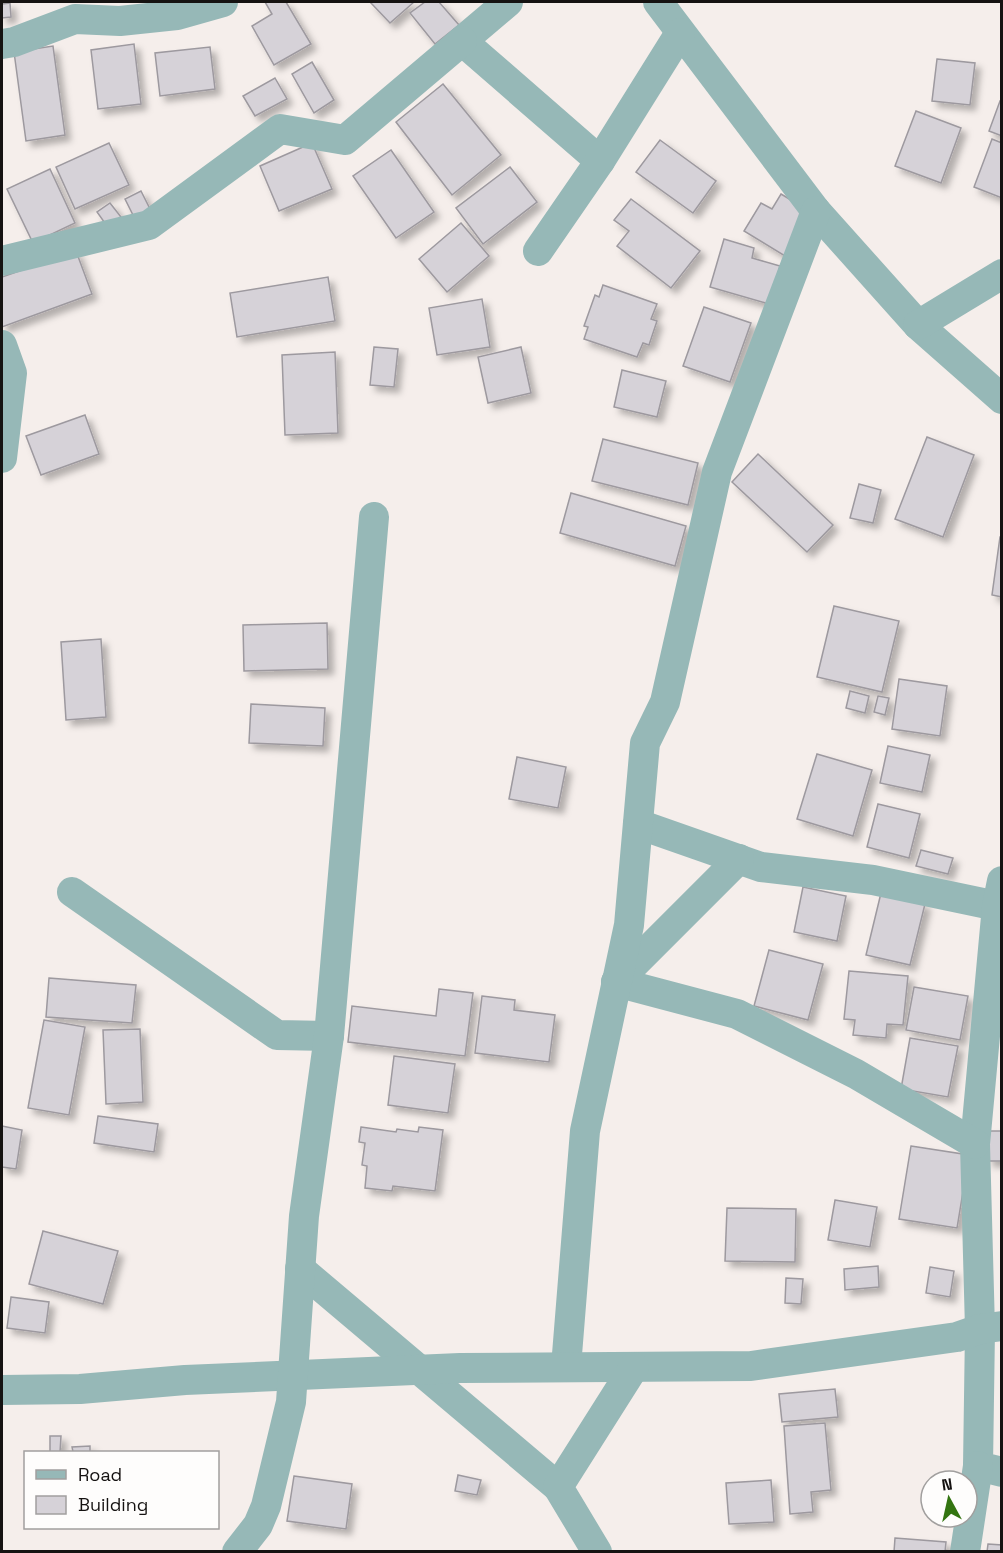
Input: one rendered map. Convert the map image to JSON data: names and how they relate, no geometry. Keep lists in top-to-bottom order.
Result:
{
  "legend": ["Road", "Building"],
  "north": "top"
}
